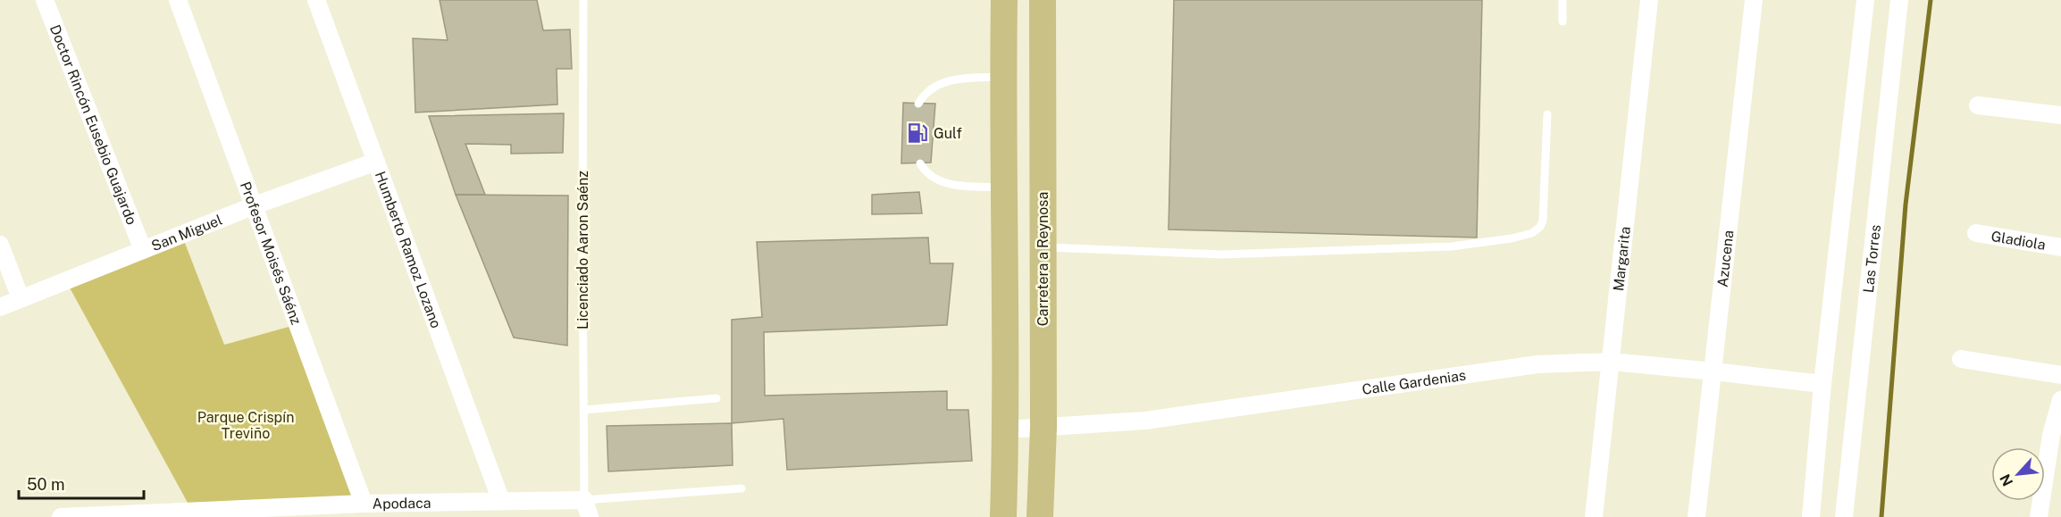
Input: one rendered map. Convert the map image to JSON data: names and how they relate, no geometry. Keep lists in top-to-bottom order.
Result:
{
  "streets": {
    "main road": ["Carretera a Reynosa"],
    "street": [
      "Doctor Rincón Eusebio Guajardo",
      "San Miguel",
      "Gladiola",
      "Humberto Ramoz Lozano",
      "Profesor Moisés Sáénz",
      "Margarita",
      "Azucena",
      "Las Torres",
      "Calle Gardenias",
      "Apodaca"
    ],
    "lane": ["Licenciado Aaron Saénz"]
  },
  "crossings": [
    ["Doctor Rincón Eusebio Guajardo", "San Miguel"],
    ["San Miguel", "Humberto Ramoz Lozano"],
    ["San Miguel", "Profesor Moisés Sáénz"],
    ["Licenciado Aaron Saénz", "Apodaca"],
    ["Humberto Ramoz Lozano", "Apodaca"],
    ["Profesor Moisés Sáénz", "Apodaca"],
    ["Carretera a Reynosa", "Calle Gardenias"],
    ["Margarita", "Calle Gardenias"],
    ["Azucena", "Calle Gardenias"]
  ],
  "parks": ["Parque Crispín Treviño"],
  "places": {
    "fuel station": ["Gulf"]
  },
  "scale_bar": "50 m",
  "north": "bottom left"
}
